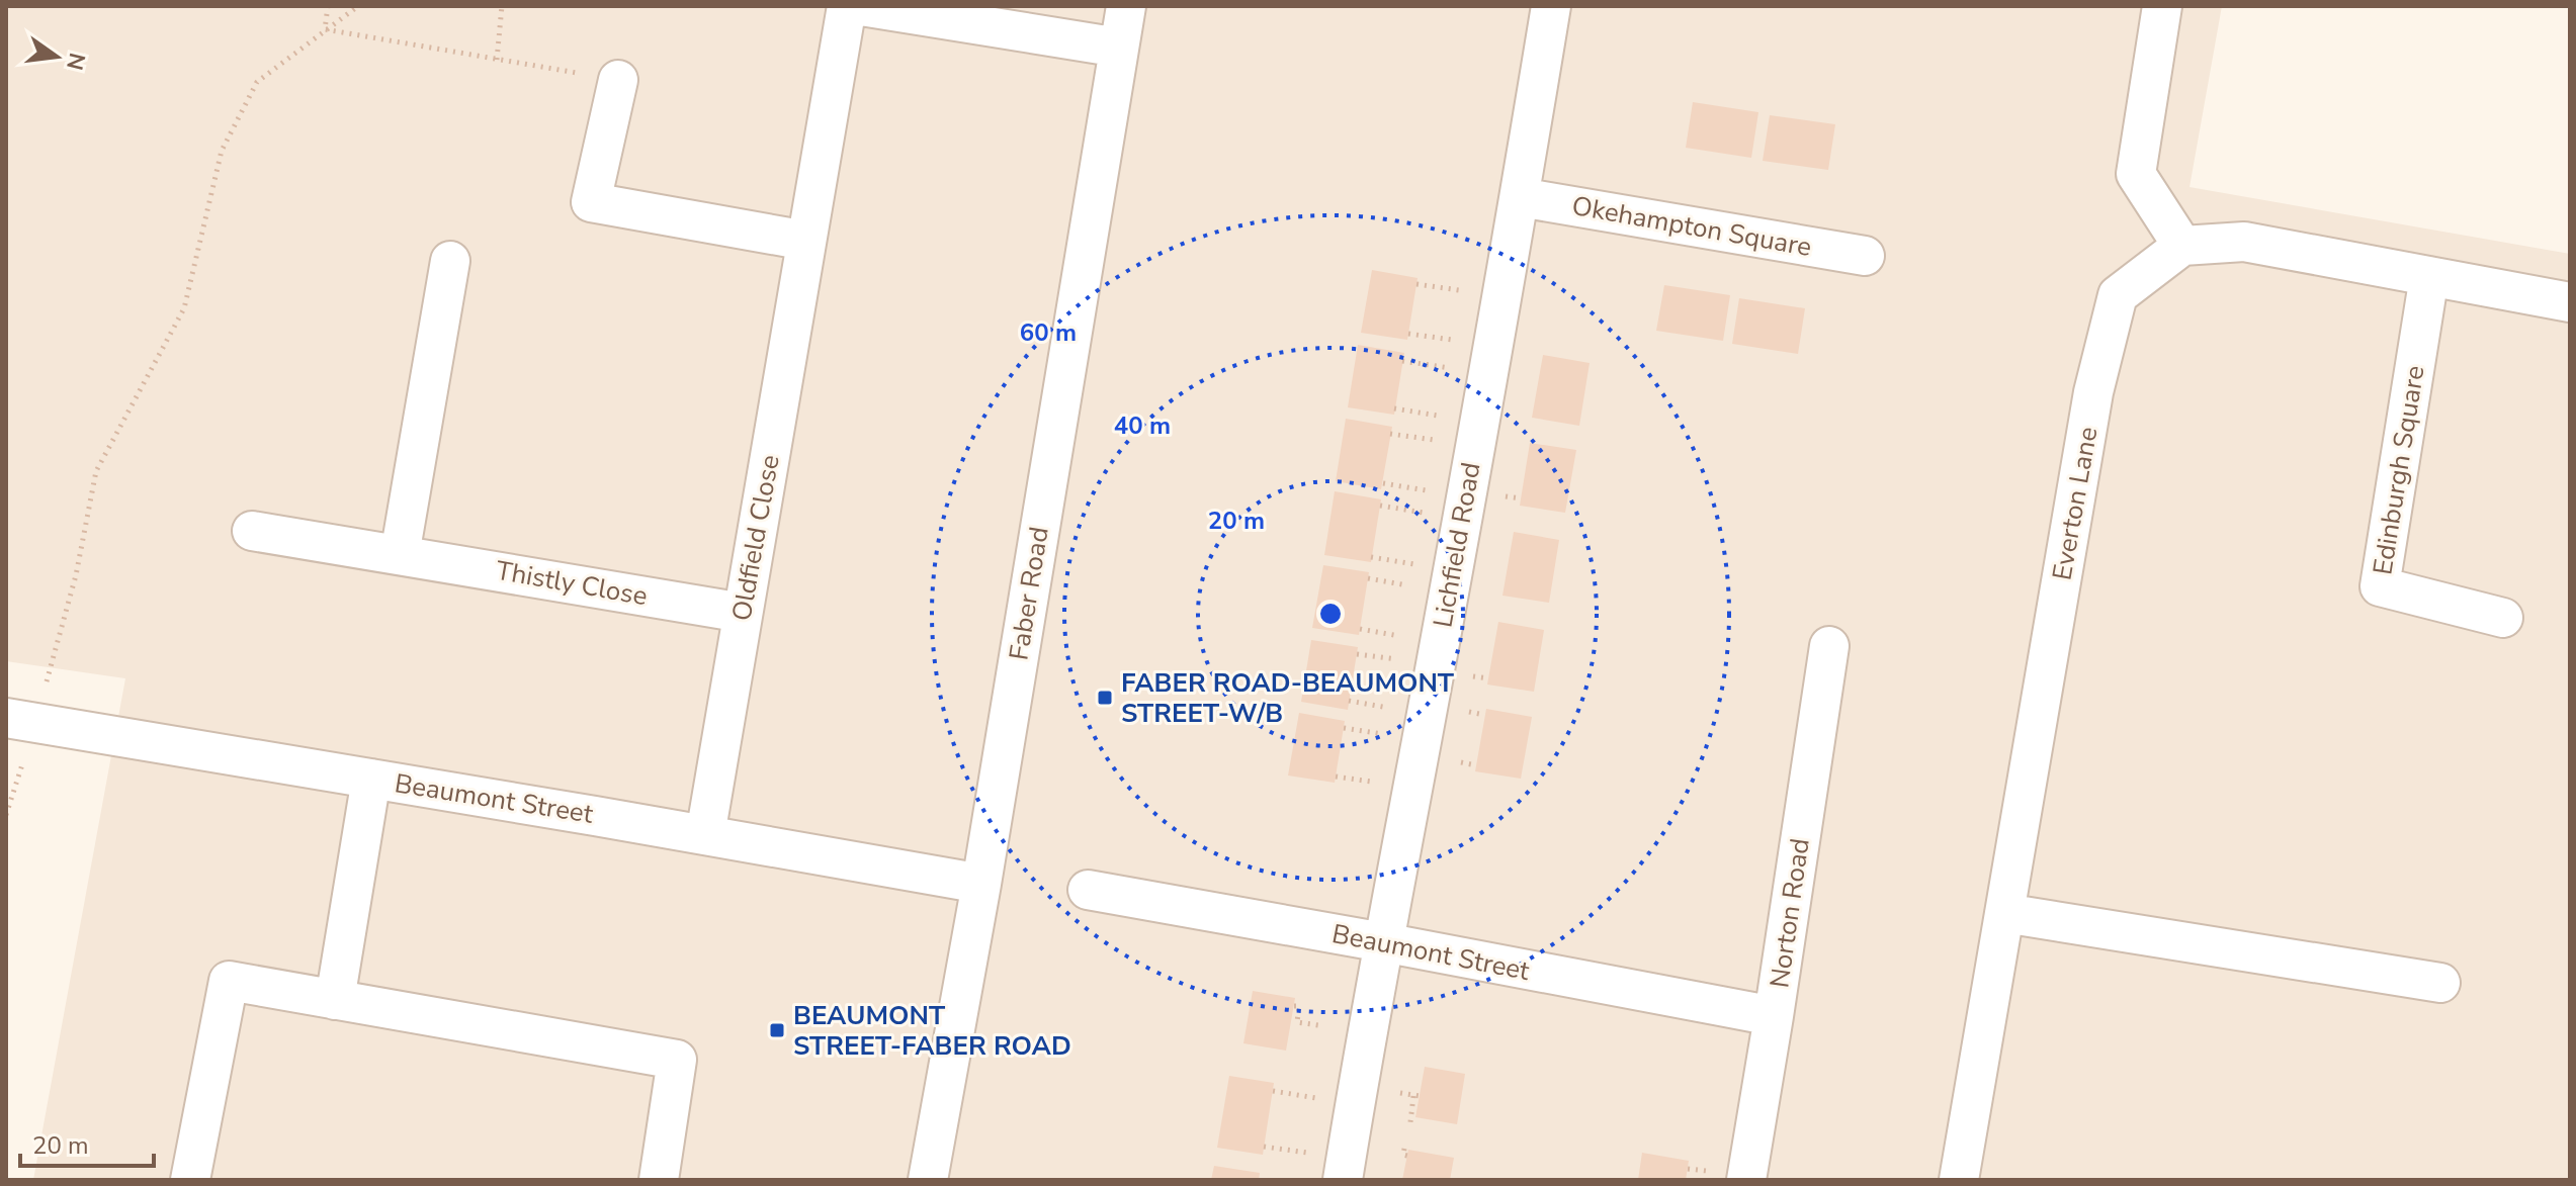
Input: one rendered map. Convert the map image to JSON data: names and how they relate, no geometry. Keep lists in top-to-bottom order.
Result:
{
  "streets": {
    "street": [
      "Okehampton Square",
      "Edinburgh Square",
      "Everton Lane",
      "Oldfield Close",
      "Lichfield Road",
      "Thistly Close",
      "Faber Road",
      "Beaumont Street",
      "Norton Road"
    ]
  },
  "crossings": [
    ["Okehampton Square", "Lichfield Road"],
    ["Oldfield Close", "Thistly Close"],
    ["Oldfield Close", "Beaumont Street"],
    ["Lichfield Road", "Beaumont Street"],
    ["Faber Road", "Beaumont Street"],
    ["Beaumont Street", "Norton Road"]
  ],
  "places": {
    "transit": ["FABER ROAD-BEAUMONT STREET-W/B", "BEAUMONT STREET-FABER ROAD"]
  },
  "scale_bar": "20 m",
  "north": "right",
  "rings": ["60 m", "40 m", "20 m"]
}
